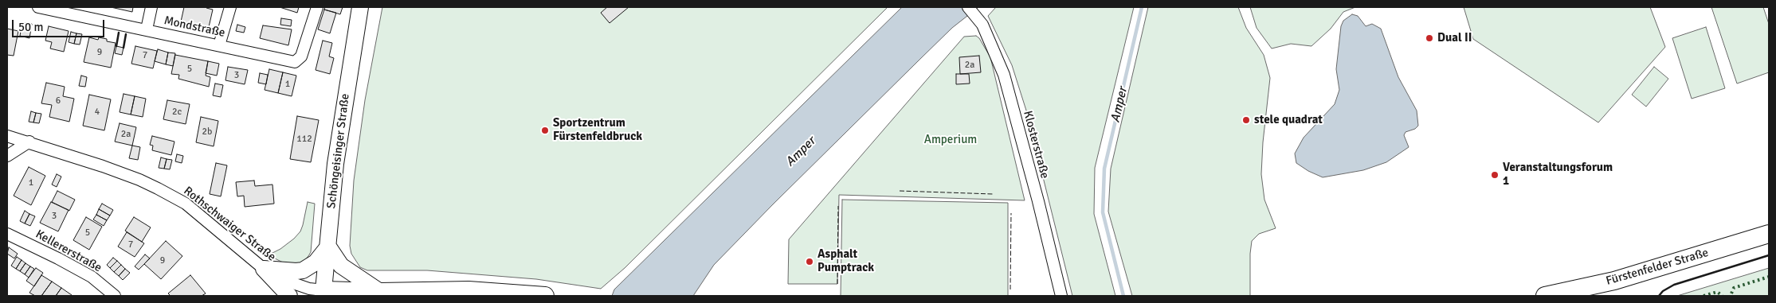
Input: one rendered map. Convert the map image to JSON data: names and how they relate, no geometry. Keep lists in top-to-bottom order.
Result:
{
  "streets": {
    "main road": ["Fürstenfelder Straße"],
    "street": [
      "Mondstraße",
      "Klosterstraße",
      "Schöngeisinger Straße",
      "Rothschwaiger Straße",
      "Kellererstraße"
    ]
  },
  "crossings": [
    ["Schöngeisinger Straße", "Rothschwaiger Straße"]
  ],
  "water": ["Amper"],
  "parks": ["Amperium"],
  "places": [
    "Dual II",
    "stele quadrat",
    "Sportzentrum Fürstenfeldbruck",
    "Veranstaltungsforum 1",
    "Asphalt Pumptrack"
  ],
  "house_numbers": [
    "9",
    "7",
    "2a",
    "5",
    "3",
    "1",
    "6",
    "4",
    "2c",
    "2b",
    "2a",
    "112",
    "1",
    "3",
    "5",
    "7",
    "9"
  ],
  "scale_bar": "50 m"
}
